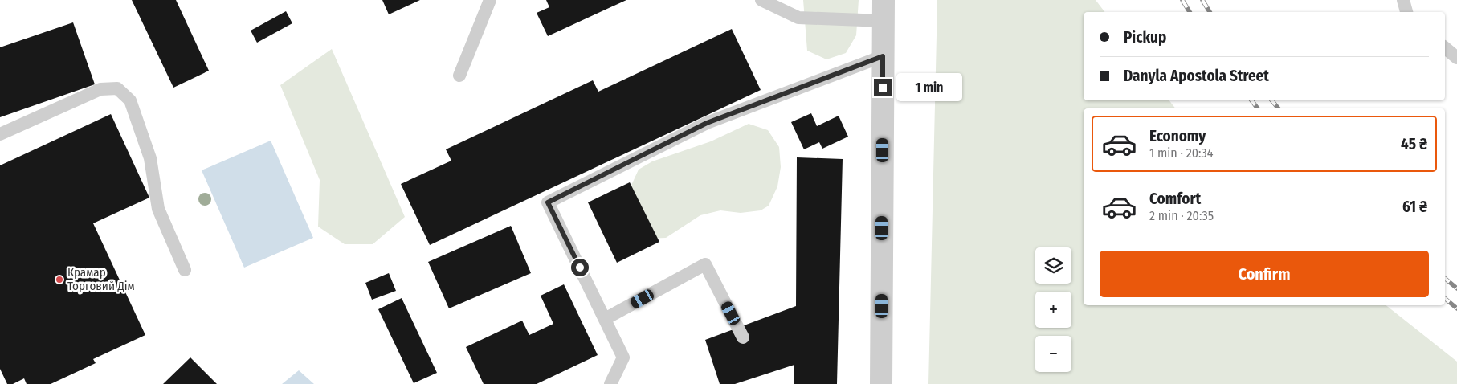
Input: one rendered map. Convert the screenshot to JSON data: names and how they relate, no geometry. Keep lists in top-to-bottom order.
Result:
{
  "places": ["Крамар Торговий Дім"],
  "page": {
    "banner": ["Pickup", "Danyla Apostola Street"],
    "bubble": "1 min",
    "list": [
      {
        "name": "Economy",
        "note": "1 min · 20:34",
        "value": "45 ₴"
      },
      {
        "name": "Comfort",
        "note": "2 min · 20:35",
        "value": "61 ₴"
      }
    ],
    "buttons": "Confirm",
    "map_buttons": ["+", "−"]
  }
}
